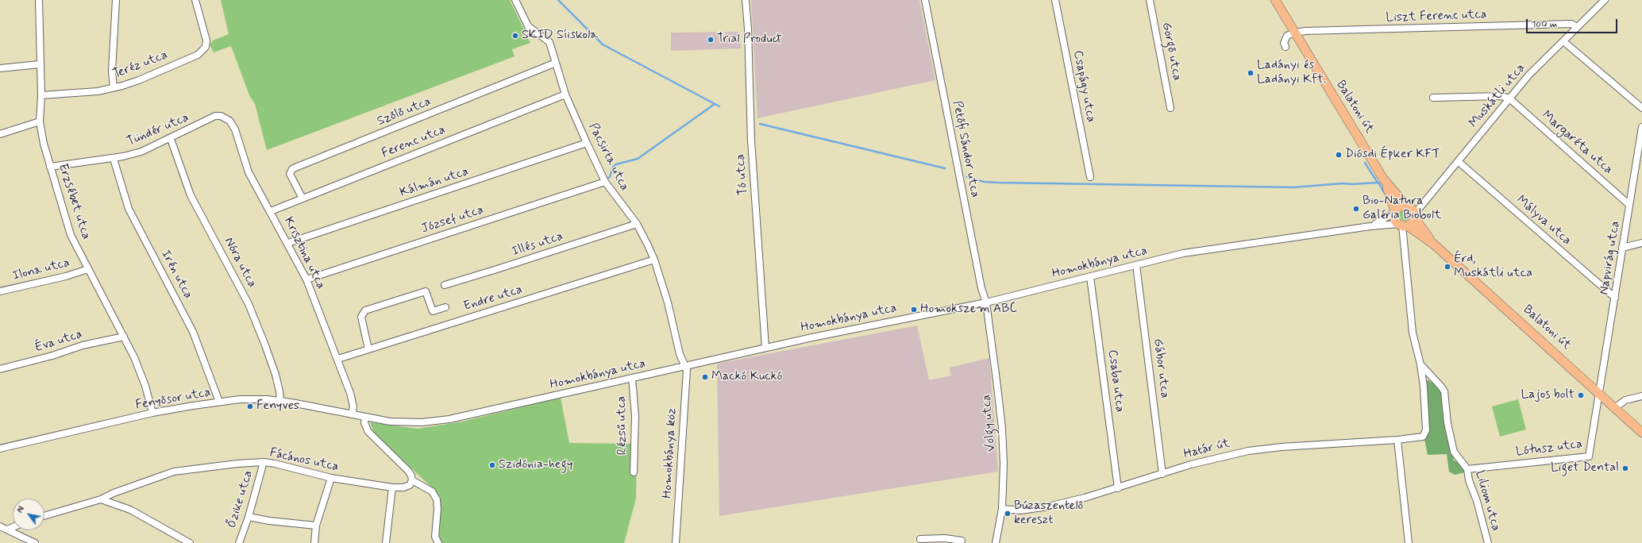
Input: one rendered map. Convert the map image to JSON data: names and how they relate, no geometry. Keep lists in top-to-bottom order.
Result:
{
  "streets": {
    "main road": ["Balatoni út"],
    "street": [
      "Liszt Ferenc utca",
      "Görgő utca",
      "Teréz utca",
      "Csapágy utca",
      "Muskátli utca",
      "Szőlő utca",
      "Tündér utca",
      "Ferenc utca",
      "Margaréta utca",
      "Petőfi Sándor utca",
      "Pacsirta utca",
      "Tó utca",
      "Kálmán utca",
      "Erzsébet utca",
      "József utca",
      "Mályva utca",
      "Illés utca",
      "Krisztina utca",
      "Napvirág utca",
      "Nóra utca",
      "Homokbánya utca",
      "Ilona utca",
      "Irén utca",
      "Endre utca",
      "Éva utca",
      "Gábor utca",
      "Csaba utca",
      "Fenyősor utca",
      "Völgy utca",
      "Rézsű utca",
      "Lótusz utca",
      "Határ út",
      "Homokbánya köz",
      "Fácános utca",
      "Őzike utca",
      "Liliom utca"
    ]
  },
  "crossings": [
    ["Liszt Ferenc utca", "Muskátli utca"],
    ["Liszt Ferenc utca", "Balatoni út"],
    ["Teréz utca", "Erzsébet utca"],
    ["Muskátli utca", "Balatoni út"],
    ["Muskátli utca", "Margaréta utca"],
    ["Muskátli utca", "Mályva utca"],
    ["Muskátli utca", "Homokbánya utca"],
    ["Muskátli utca", "Liliom utca"],
    ["Balatoni út", "Napvirág utca"],
    ["Balatoni út", "Homokbánya utca"],
    ["Balatoni út", "Lótusz utca"],
    ["Balatoni út", "Liliom utca"],
    ["Szőlő utca", "Ferenc utca"],
    ["Szőlő utca", "Pacsirta utca"],
    ["Tündér utca", "Erzsébet utca"],
    ["Tündér utca", "Krisztina utca"],
    ["Tündér utca", "Nóra utca"],
    ["Tündér utca", "Irén utca"],
    ["Ferenc utca", "Pacsirta utca"],
    ["Ferenc utca", "Krisztina utca"],
    ["Margaréta utca", "Napvirág utca"],
    ["Petőfi Sándor utca", "Homokbánya utca"],
    ["Petőfi Sándor utca", "Völgy utca"],
    ["Pacsirta utca", "Kálmán utca"],
    ["Pacsirta utca", "József utca"],
    ["Pacsirta utca", "Illés utca"],
    ["Pacsirta utca", "Homokbánya utca"],
    ["Pacsirta utca", "Endre utca"],
    ["Pacsirta utca", "Homokbánya köz"],
    ["Tó utca", "Homokbánya utca"],
    ["Kálmán utca", "Krisztina utca"],
    ["Erzsébet utca", "Ilona utca"],
    ["Erzsébet utca", "Éva utca"],
    ["Erzsébet utca", "Fenyősor utca"],
    ["József utca", "Krisztina utca"],
    ["Mályva utca", "Napvirág utca"],
    ["Krisztina utca", "Homokbánya utca"],
    ["Krisztina utca", "Endre utca"],
    ["Krisztina utca", "Fenyősor utca"],
    ["Napvirág utca", "Lótusz utca"],
    ["Nóra utca", "Fenyősor utca"],
    ["Homokbánya utca", "Gábor utca"],
    ["Homokbánya utca", "Csaba utca"],
    ["Homokbánya utca", "Fenyősor utca"],
    ["Homokbánya utca", "Völgy utca"],
    ["Homokbánya utca", "Rézsű utca"],
    ["Homokbánya utca", "Homokbánya köz"],
    ["Homokbánya utca", "Liliom utca"],
    ["Irén utca", "Fenyősor utca"],
    ["Gábor utca", "Határ út"],
    ["Csaba utca", "Határ út"],
    ["Völgy utca", "Határ út"],
    ["Lótusz utca", "Liliom utca"],
    ["Határ út", "Liliom utca"],
    ["Fácános utca", "Őzike utca"]
  ],
  "places": [
    "SKID Síiskola",
    "Trial Product",
    "Ladányi és Ladányi Kft.",
    "Diósdi Épker KFT",
    "Bio-Natura Galéria Biobolt",
    "Érd, Muskátli utca",
    "Homokszem ABC",
    "Mackó Kuckó",
    "Lajos bolt",
    "Fenyves",
    "Szidónia-hegy",
    "Liget Dental",
    "Búzaszentelő kereszt"
  ],
  "scale_bar": "100 m",
  "north": "top left"
}
